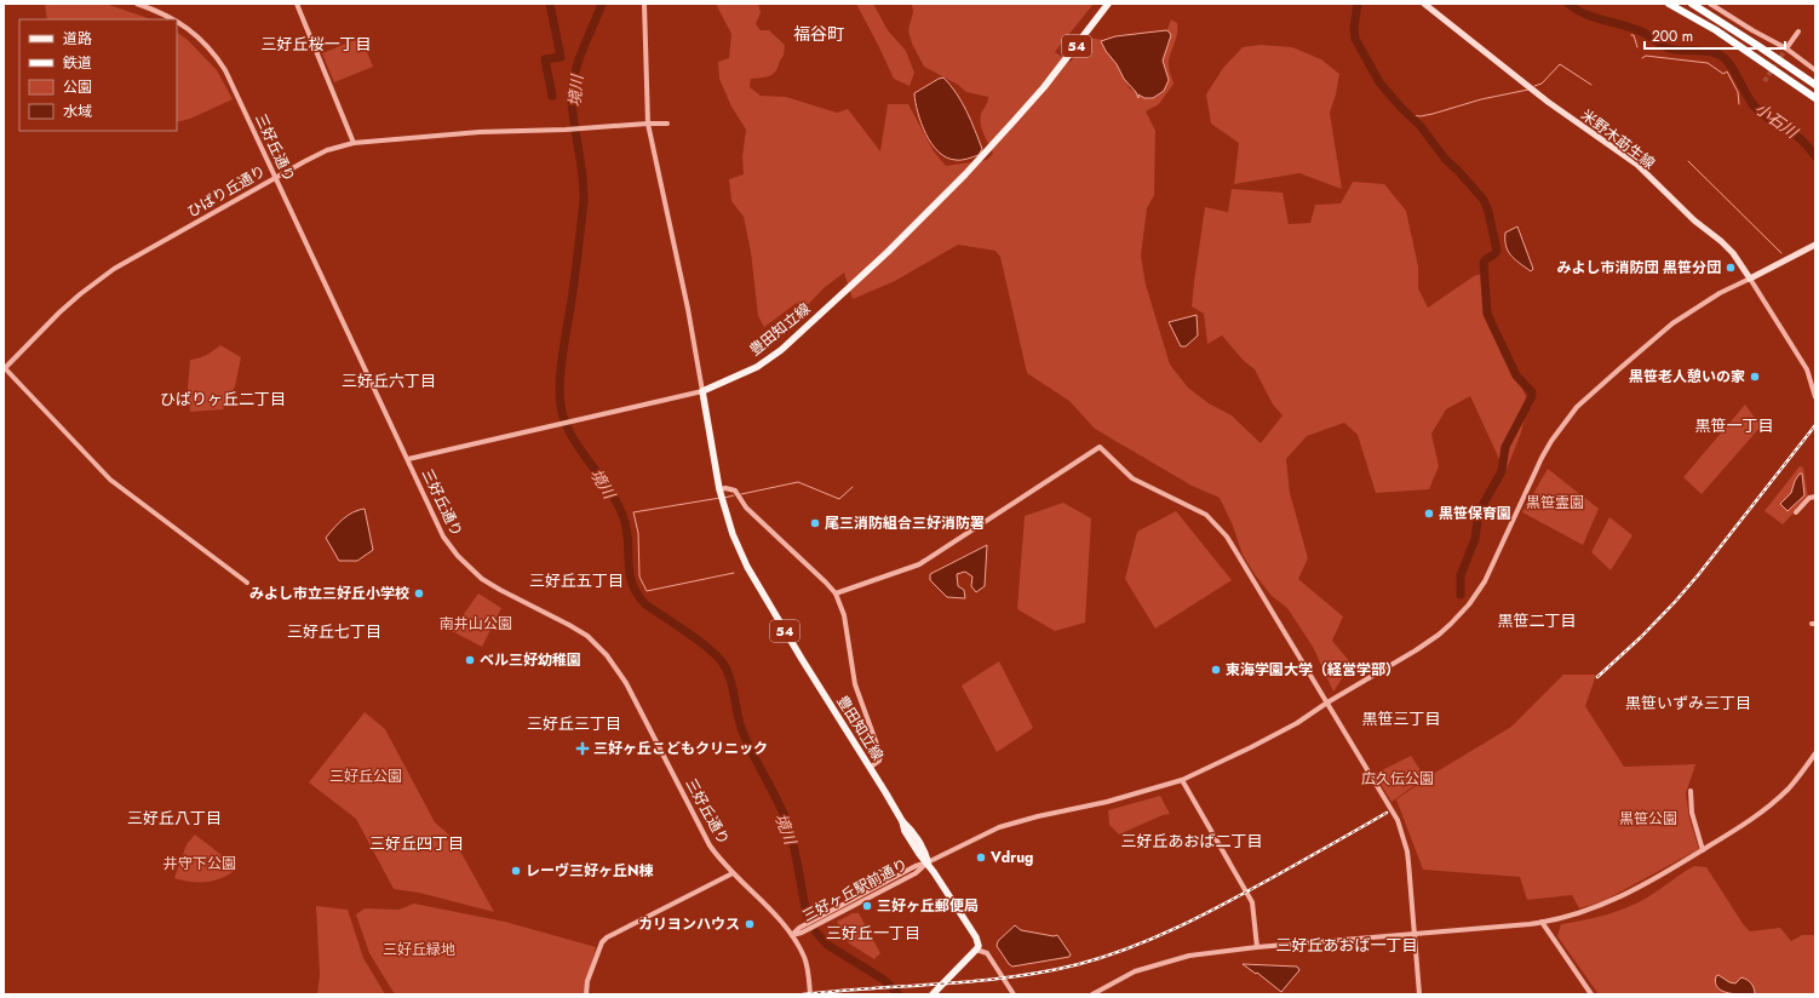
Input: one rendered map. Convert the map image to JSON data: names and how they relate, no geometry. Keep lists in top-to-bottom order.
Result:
{
  "streets": {
    "main road": ["54", "米野木莇生線", "豊田知立線"],
    "street": ["三好丘通り", "ひばり丘通り", "三好ヶ丘駅前通り"]
  },
  "crossings": [
    ["米野木莇生線", "三好ヶ丘駅前通り"],
    ["三好丘通り", "ひばり丘通り"],
    ["三好丘通り", "三好ヶ丘駅前通り"],
    ["豊田知立線", "三好ヶ丘駅前通り"]
  ],
  "districts": [
    "福谷町",
    "三好丘桜一丁目",
    "三好丘六丁目",
    "ひばりヶ丘二丁目",
    "黒笹一丁目",
    "三好丘五丁目",
    "黒笹二丁目",
    "三好丘七丁目",
    "黒笹いずみ三丁目",
    "黒笹三丁目",
    "三好丘三丁目",
    "三好丘八丁目",
    "三好丘あおば二丁目",
    "三好丘四丁目",
    "三好丘一丁目",
    "三好丘あおば一丁目"
  ],
  "water": ["境川", "小石川"],
  "parks": [
    "黒笹霊園",
    "南井山公園",
    "三好丘公園",
    "広久伝公園",
    "黒笹公園",
    "井守下公園",
    "三好丘緑地"
  ],
  "places": {
    "other": [
      "みよし市消防団 黒笹分団",
      "黒笹老人憩いの家",
      "黒笹保育園",
      "尾三消防組合三好消防署",
      "みよし市立三好丘小学校",
      "ベル三好幼稚園",
      "東海学園大学（経営学部）",
      "Vdrug",
      "レーヴ三好ヶ丘N棟",
      "三好ヶ丘郵便局",
      "カリヨンハウス"
    ],
    "health": ["三好ヶ丘こどもクリニック"]
  },
  "legend": [
    "道路",
    "鉄道",
    "公園",
    "水域"
  ],
  "scale_bar": "200 m"
}
